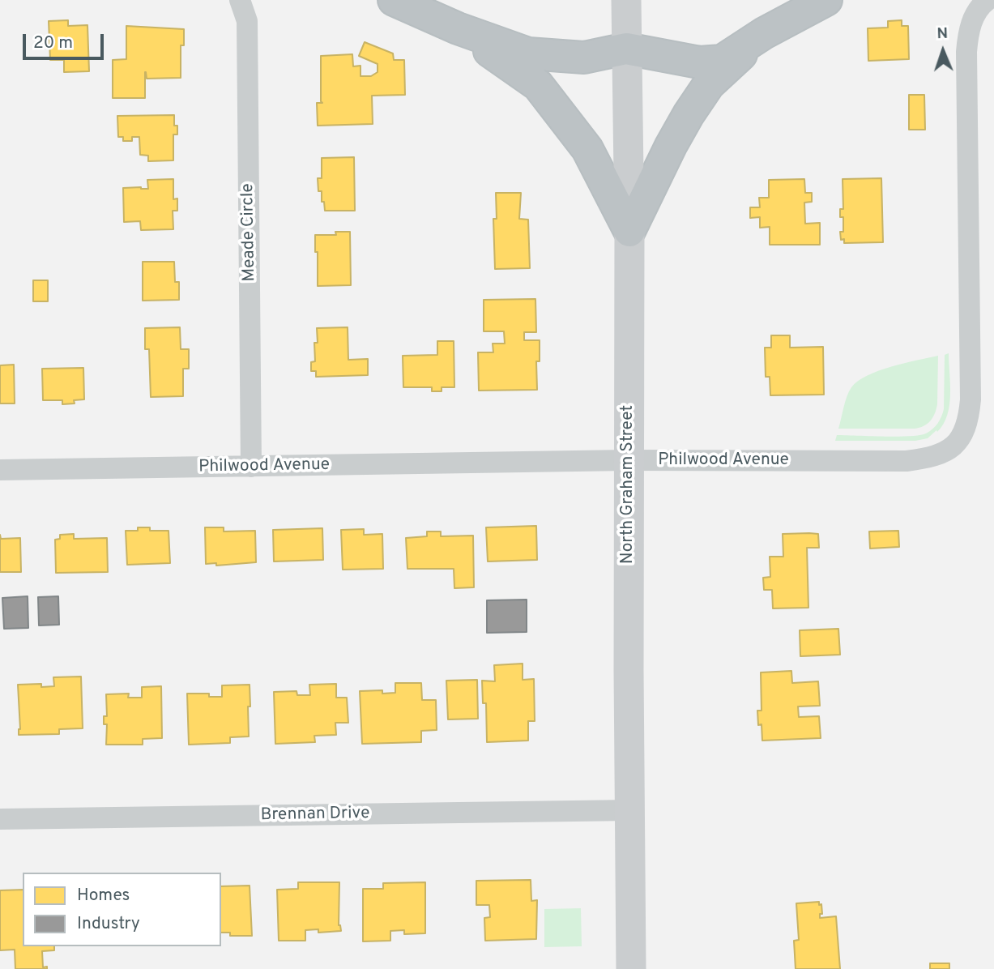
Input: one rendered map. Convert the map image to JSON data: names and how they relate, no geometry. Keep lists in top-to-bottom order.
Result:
{
  "streets": {
    "main road": ["North Graham Street"],
    "street": ["Meade Circle", "Philwood Avenue", "Brennan Drive"]
  },
  "crossings": [
    ["Meade Circle", "Philwood Avenue"],
    ["Philwood Avenue", "North Graham Street"],
    ["North Graham Street", "Brennan Drive"]
  ],
  "legend": ["Homes", "Industry"],
  "scale_bar": "20 m",
  "north": "top"
}
